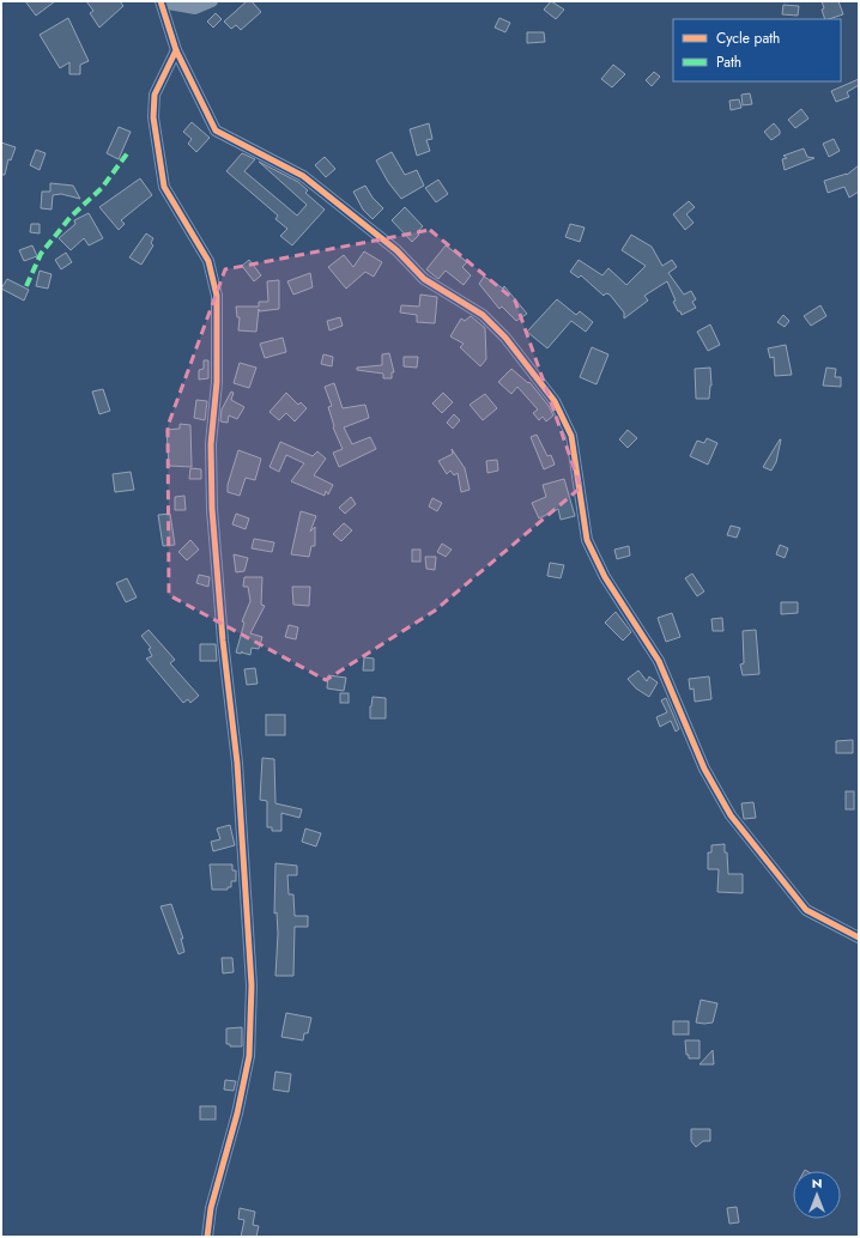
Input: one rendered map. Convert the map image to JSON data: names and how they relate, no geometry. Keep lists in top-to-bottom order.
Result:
{
  "legend": ["Cycle path", "Path"],
  "north": "top"
}
